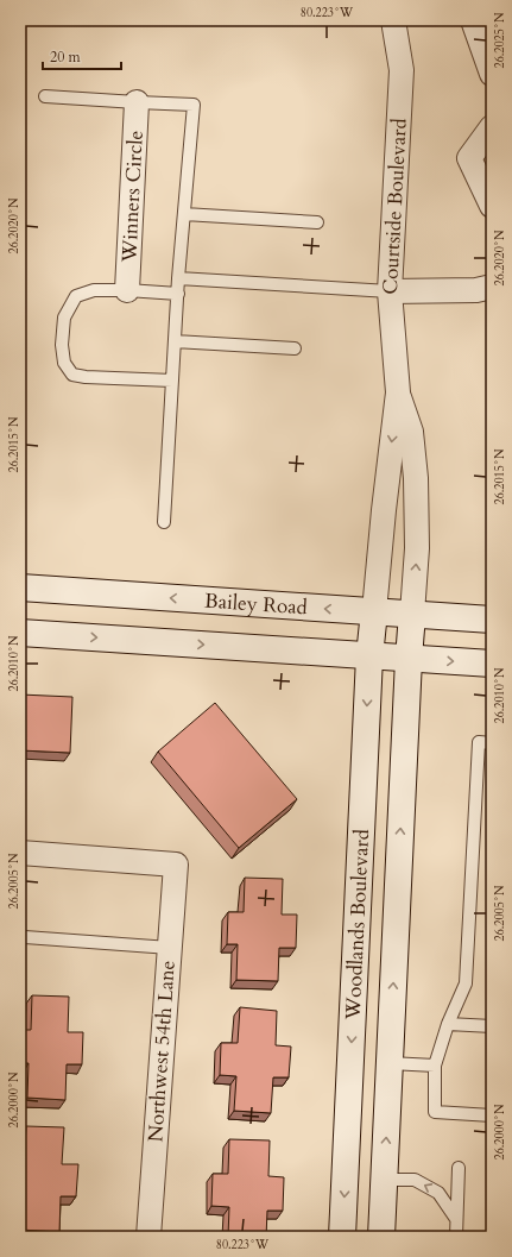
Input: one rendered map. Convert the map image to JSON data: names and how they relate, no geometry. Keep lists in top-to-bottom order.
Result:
{
  "streets": {
    "street": [
      "Winners Circle",
      "Courtside Boulevard",
      "Bailey Road",
      "Woodlands Boulevard",
      "Northwest 54th Lane"
    ]
  },
  "crossings": [
    ["Courtside Boulevard", "Bailey Road"],
    ["Courtside Boulevard", "Woodlands Boulevard"],
    ["Bailey Road", "Woodlands Boulevard"]
  ],
  "scale_bar": "20 m",
  "coordinates": [
    "80.223°W",
    "26.2025°N",
    "26.2020°N",
    "26.2015°N",
    "26.2010°N",
    "26.2005°N",
    "26.2000°N"
  ]
}
